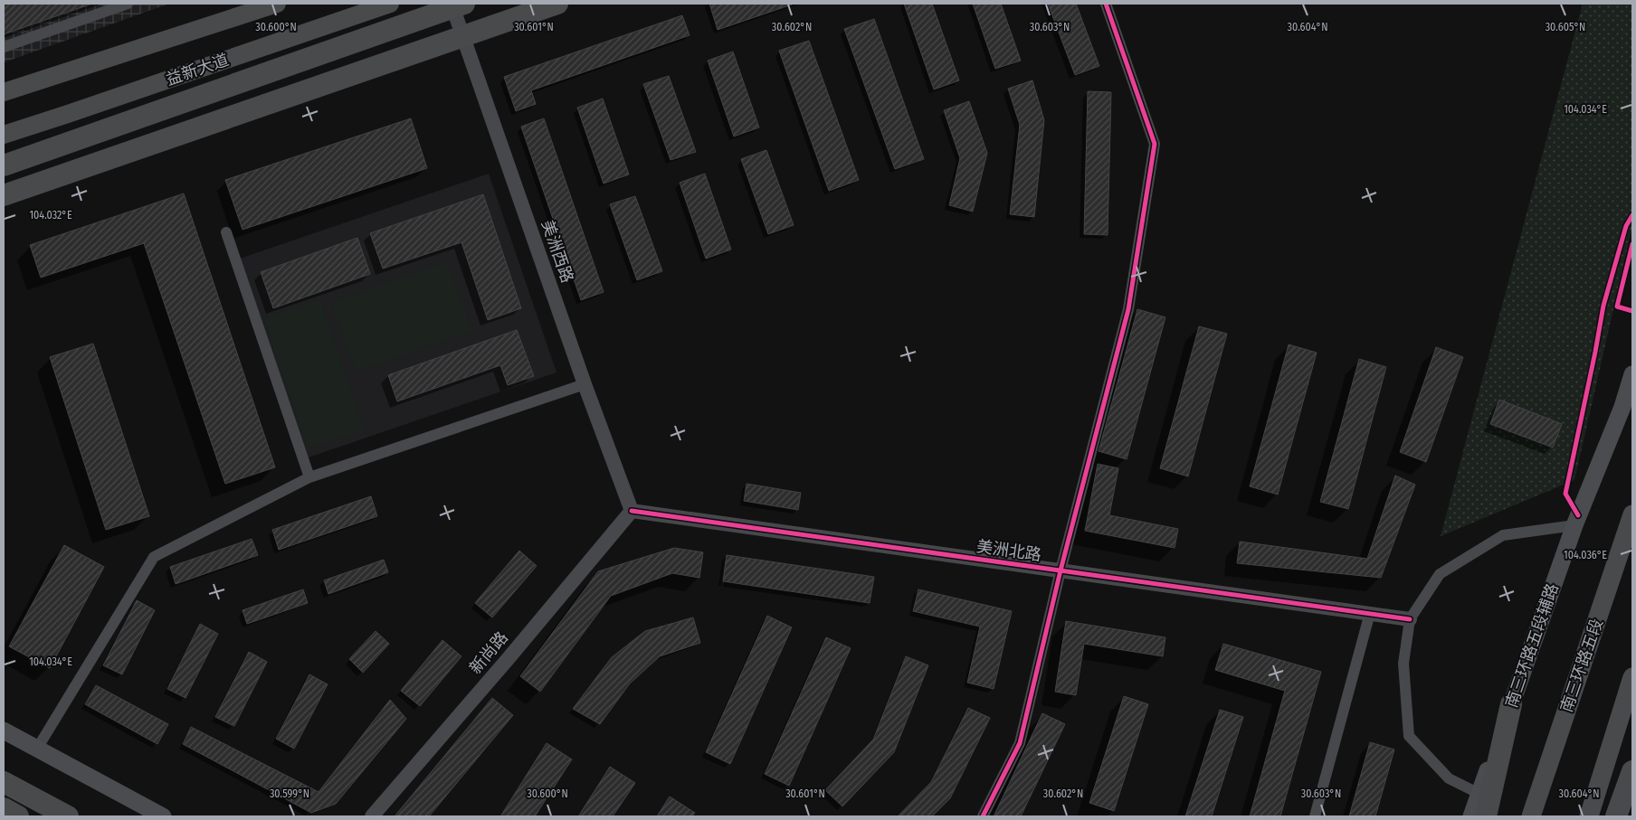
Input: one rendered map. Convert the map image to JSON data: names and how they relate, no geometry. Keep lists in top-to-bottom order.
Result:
{
  "streets": {
    "highway": ["南三环路五段"],
    "main road": ["益新大道", "南三环路五段辅路"],
    "street": ["美洲西路", "美洲北路", "新尚路"]
  },
  "crossings": [
    ["美洲西路", "美洲北路"],
    ["美洲西路", "新尚路"],
    ["美洲北路", "新尚路"]
  ],
  "coordinates": [
    "30.601°N",
    "30.603°N",
    "30.604°N",
    "30.605°N",
    "30.600°N",
    "30.602°N",
    "104.034°E",
    "104.032°E",
    "104.036°E",
    "30.599°N"
  ]
}
